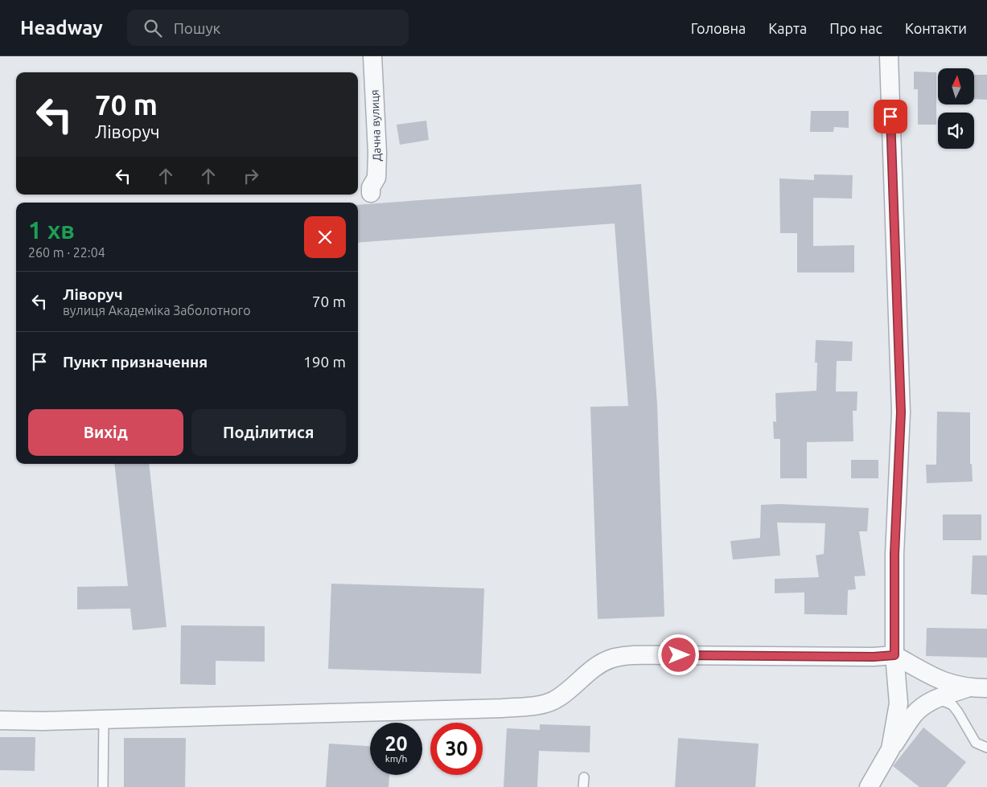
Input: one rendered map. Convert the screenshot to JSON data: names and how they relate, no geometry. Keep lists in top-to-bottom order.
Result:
{
  "streets": {
    "street": ["Дачна вулиця"]
  },
  "north": "top",
  "page": {
    "header": "Headway",
    "search": "Пошук",
    "nav": [
      "Головна",
      "Карта",
      "Про нас",
      "Контакти"
    ],
    "turn": ["70 m", "Ліворуч"],
    "heading": ["1 хв", "260 m · 22:04"],
    "list": [
      {
        "name": "Ліворуч",
        "note": "вулиця Академіка Заболотного",
        "value": "70 m"
      },
      {
        "name": "Пункт призначення",
        "value": "190 m"
      }
    ],
    "buttons": ["Вихід", "Поділитися"],
    "speed": "20 km/h",
    "limit": "30"
  }
}
